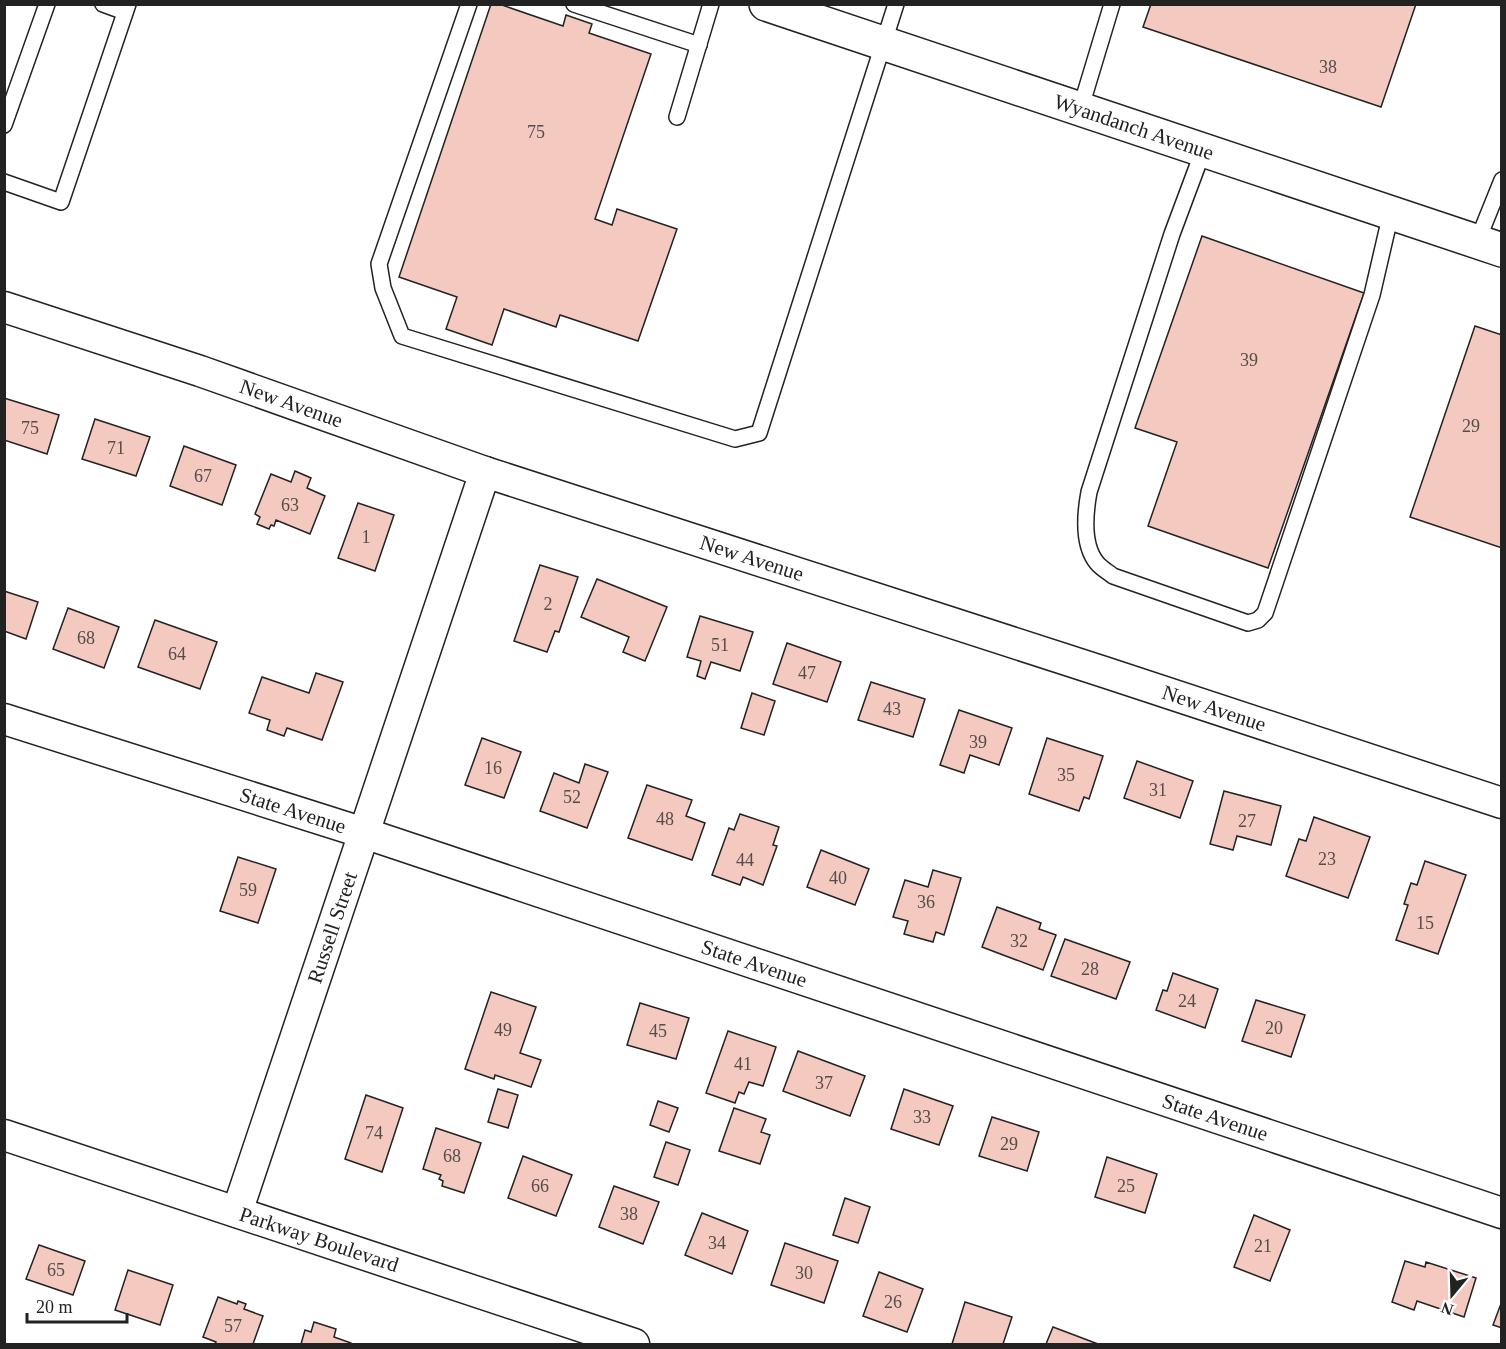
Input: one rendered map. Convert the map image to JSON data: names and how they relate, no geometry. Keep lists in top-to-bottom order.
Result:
{
  "streets": {
    "street": [
      "Wyandanch Avenue",
      "New Avenue",
      "State Avenue",
      "Russell Street",
      "Parkway Boulevard"
    ]
  },
  "crossings": [
    ["New Avenue", "Russell Street"],
    ["State Avenue", "Russell Street"],
    ["Russell Street", "Parkway Boulevard"]
  ],
  "house_numbers": [
    "38",
    "75",
    "39",
    "29",
    "75",
    "71",
    "67",
    "63",
    "1",
    "2",
    "68",
    "51",
    "64",
    "47",
    "43",
    "39",
    "16",
    "35",
    "31",
    "52",
    "48",
    "27",
    "23",
    "44",
    "40",
    "59",
    "36",
    "15",
    "32",
    "28",
    "24",
    "20",
    "49",
    "45",
    "41",
    "37",
    "33",
    "74",
    "29",
    "68",
    "66",
    "25",
    "38",
    "34",
    "21",
    "65",
    "30",
    "26",
    "57"
  ],
  "scale_bar": "20 m",
  "north": "bottom"
}
